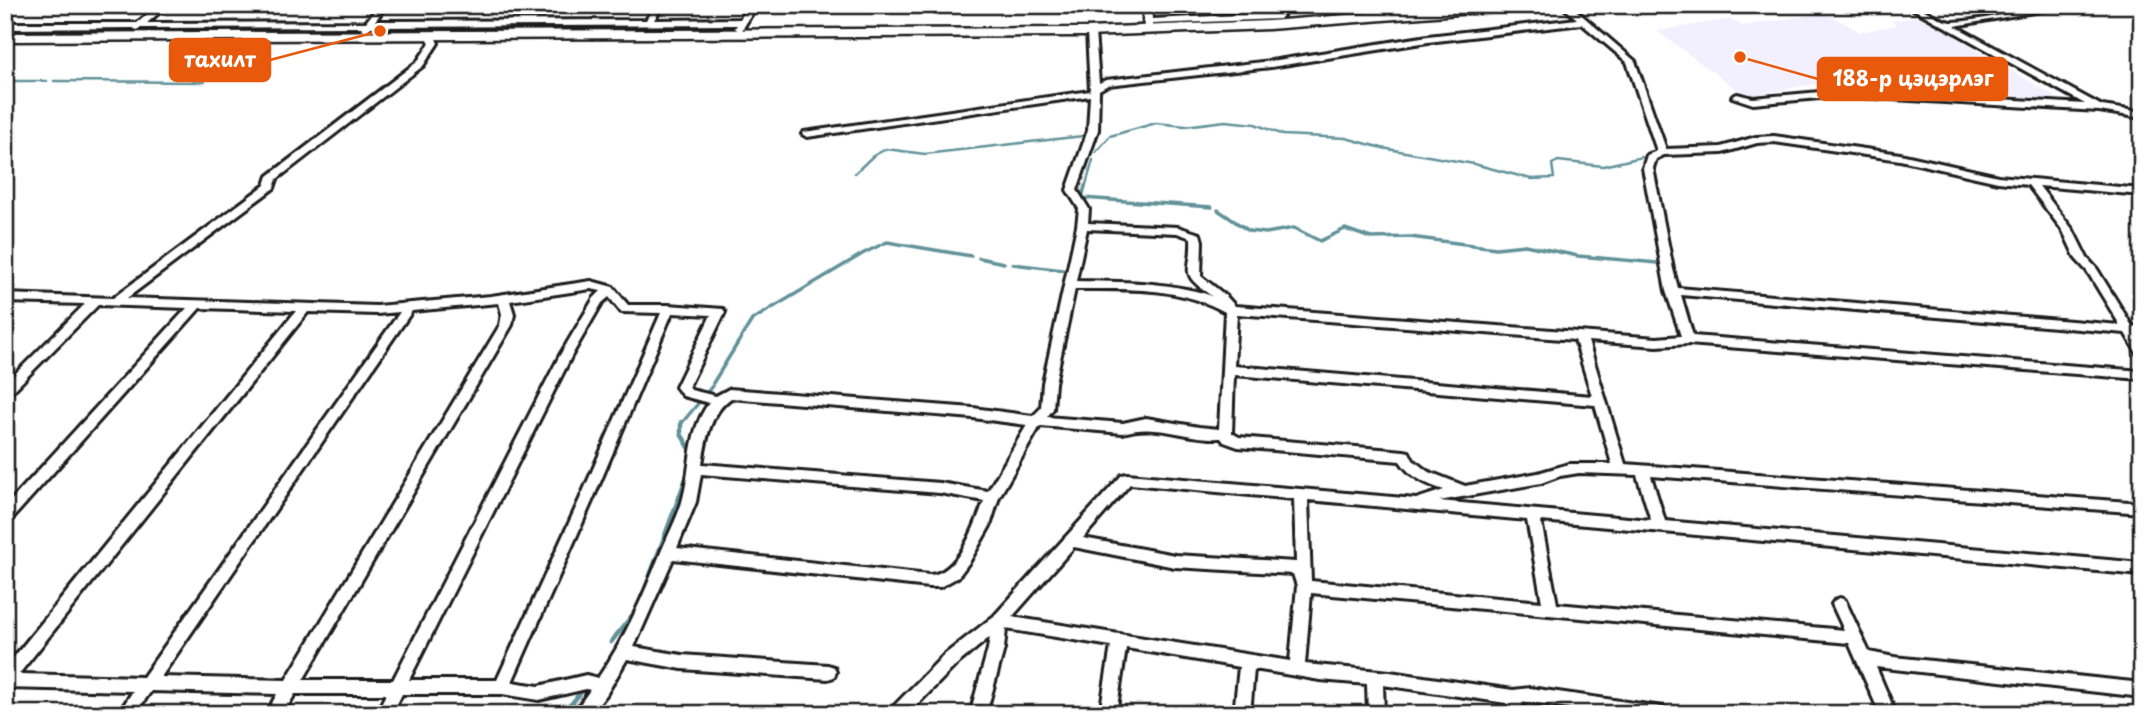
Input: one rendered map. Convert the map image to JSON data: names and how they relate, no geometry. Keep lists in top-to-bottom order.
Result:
{
  "places": ["тахилт", "188-р цэцэрлэг"]
}
